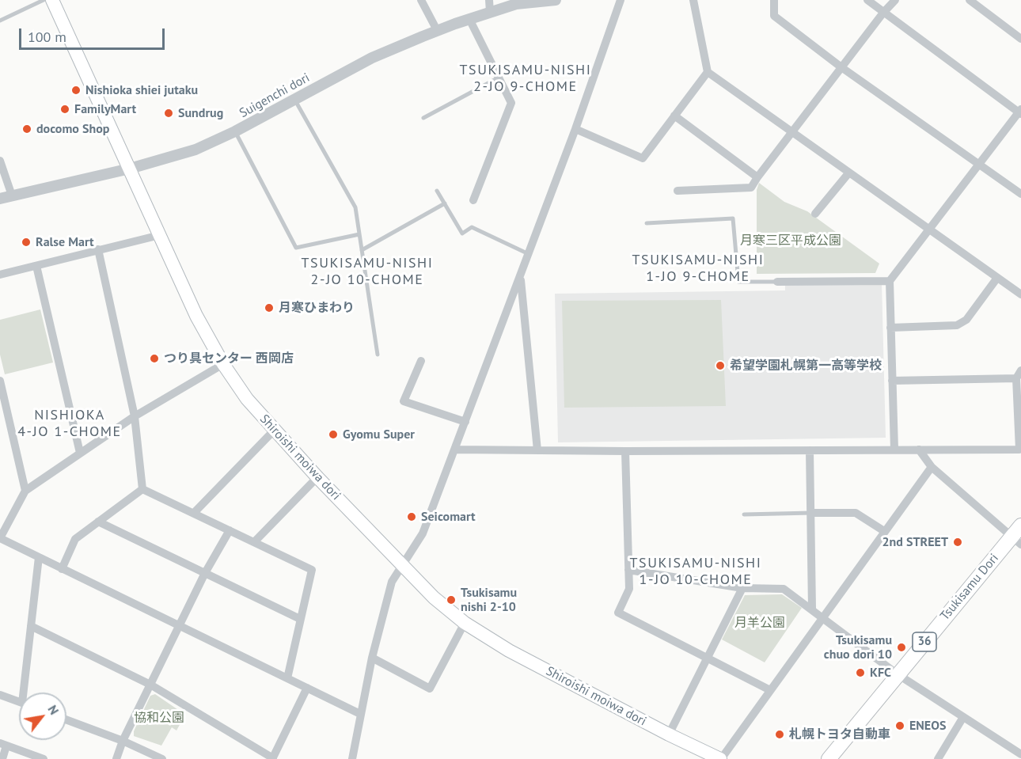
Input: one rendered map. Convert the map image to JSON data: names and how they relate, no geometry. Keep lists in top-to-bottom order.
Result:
{
  "streets": {
    "highway": ["Tsukisamu Dori", "36"],
    "main road": ["Shiroishi moiwa dori"],
    "street": ["Suigenchi dori"]
  },
  "crossings": [
    ["Suigenchi dori", "Shiroishi moiwa dori"]
  ],
  "districts": [
    "TSUKISAMU-NISHI 2-JO 9-CHOME",
    "TSUKISAMU-NISHI 1-JO 9-CHOME",
    "TSUKISAMU-NISHI 2-JO 10-CHOME",
    "NISHIOKA 4-JO 1-CHOME",
    "TSUKISAMU-NISHI 1-JO 10-CHOME"
  ],
  "parks": ["月寒三区平成公園", "月羊公園", "協和公園"],
  "places": [
    "Nishioka shiei jutaku",
    "FamilyMart",
    "Sundrug",
    "docomo Shop",
    "Ralse Mart",
    "月寒ひまわり",
    "つり具センター 西岡店",
    "希望学園札幌第一高等学校",
    "Gyomu Super",
    "Seicomart",
    "2nd STREET",
    "Tsukisamu nishi 2-10",
    "Tsukisamu chuo dori 10",
    "KFC",
    "ENEOS",
    "札幌トヨタ自動車"
  ],
  "scale_bar": "100 m",
  "north": "top right"
}
